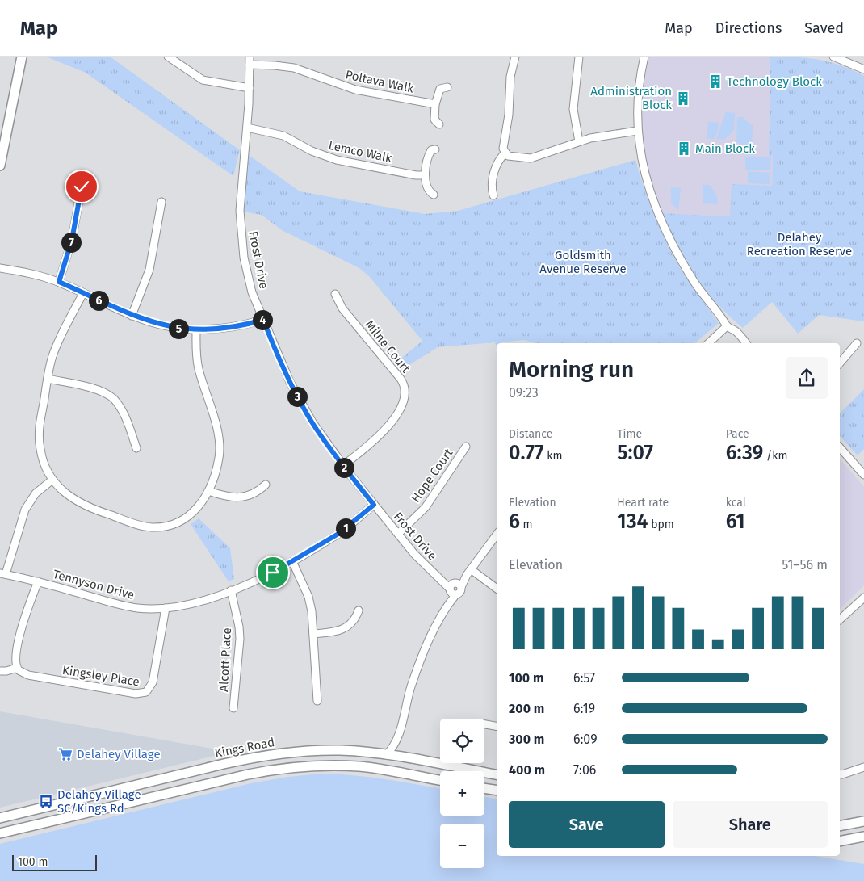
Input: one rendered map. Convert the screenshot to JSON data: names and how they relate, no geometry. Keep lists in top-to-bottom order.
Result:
{
  "streets": {
    "main road": ["Kings Road"],
    "street": [
      "Poltava Walk",
      "Lemco Walk",
      "Frost Drive",
      "Milne Court",
      "Hope Court",
      "Tennyson Drive",
      "Alcott Place",
      "Kingsley Place"
    ]
  },
  "crossings": [
    ["Poltava Walk", "Frost Drive"],
    ["Lemco Walk", "Frost Drive"],
    ["Frost Drive", "Milne Court"],
    ["Frost Drive", "Hope Court"],
    ["Frost Drive", "Tennyson Drive"],
    ["Tennyson Drive", "Alcott Place"],
    ["Tennyson Drive", "Kingsley Place"]
  ],
  "parks": ["Delahey Recreation Reserve", "Goldsmith Avenue Reserve"],
  "places": {
    "building": ["Technology Block", "Administration Block", "Main Block"],
    "supermarket": ["Delahey Village"],
    "bus stop": ["Delahey Village SC/Kings Rd"]
  },
  "scale_bar": "100 m",
  "page": {
    "header": "Map",
    "nav": ["Map", "Directions", "Saved"],
    "pins": [
      "7",
      "6",
      "4",
      "5",
      "3",
      "2",
      "1"
    ],
    "heading": ["Morning run", "09:23"],
    "stats": [
      ["Distance", "0.77 km"],
      ["Time", "5:07"],
      ["Pace", "6:39 /km"],
      ["Elevation", "6 m"],
      ["Heart rate", "134 bpm"],
      ["kcal", "61"]
    ],
    "chart": ["Elevation", "51–56 m"],
    "list": [
      {
        "name": "100 m",
        "note": "6:57"
      },
      {
        "name": "200 m",
        "note": "6:19"
      },
      {
        "name": "300 m",
        "note": "6:09"
      },
      {
        "name": "400 m",
        "note": "7:06"
      }
    ],
    "map_buttons": ["+", "−"],
    "buttons": ["Save", "Share"],
    "scale": "100 m"
  }
}
